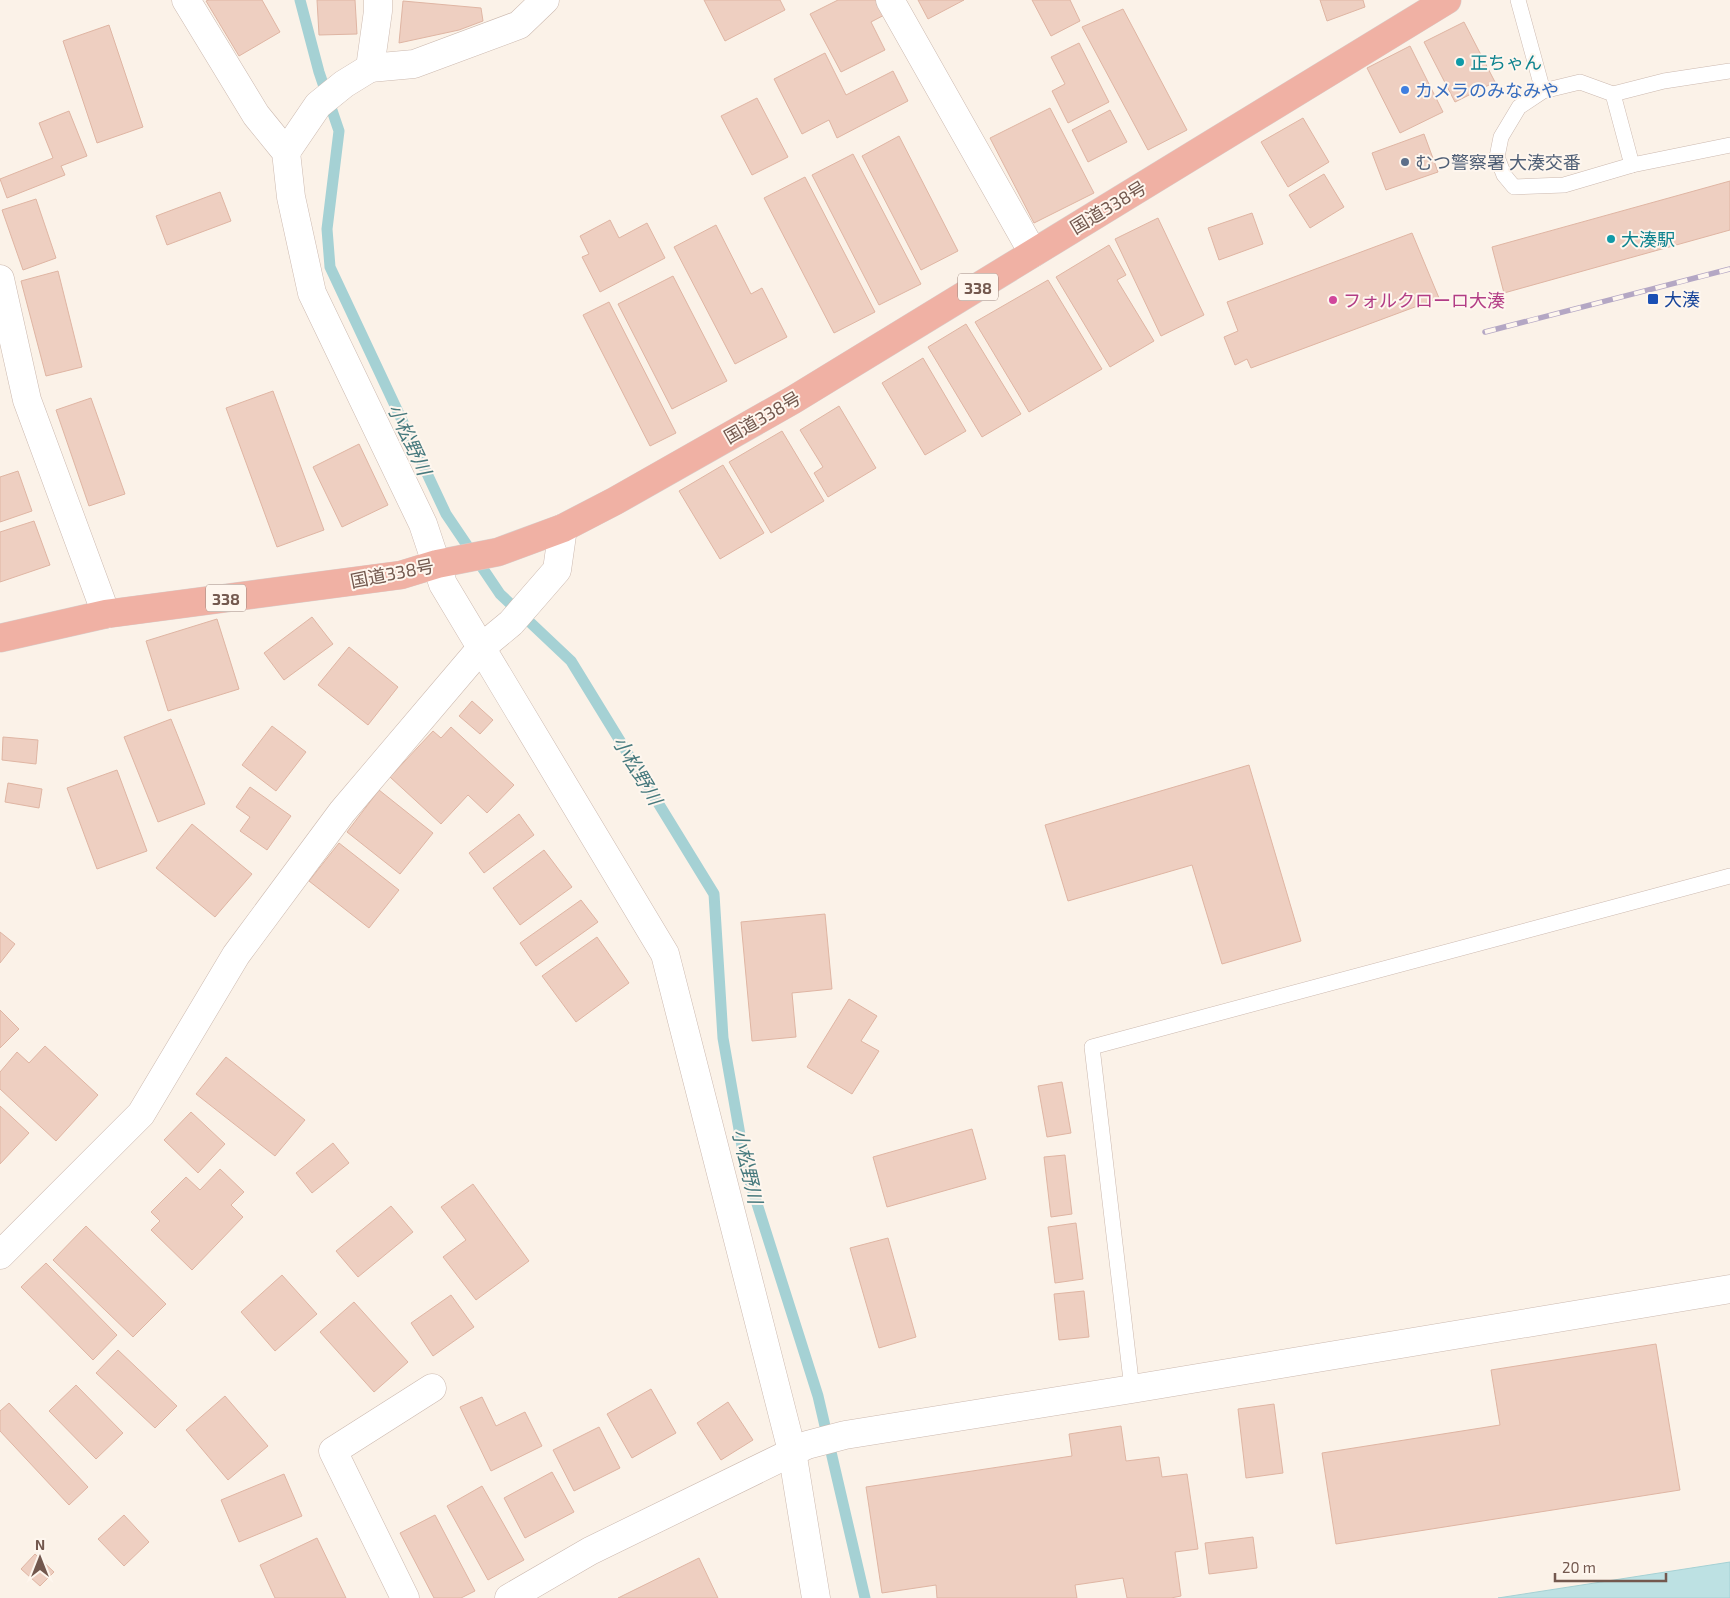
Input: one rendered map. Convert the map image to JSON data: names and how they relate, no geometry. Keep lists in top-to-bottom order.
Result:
{
  "streets": {
    "highway": ["国道338号", "338"]
  },
  "water": ["小松野川"],
  "places": {
    "other": [
      "正ちゃん",
      "カメラのみなみや",
      "むつ警察署 大湊交番",
      "大湊駅",
      "フォルクローロ大湊"
    ],
    "transit": ["大湊"]
  },
  "scale_bar": "20 m",
  "north": "top"
}
